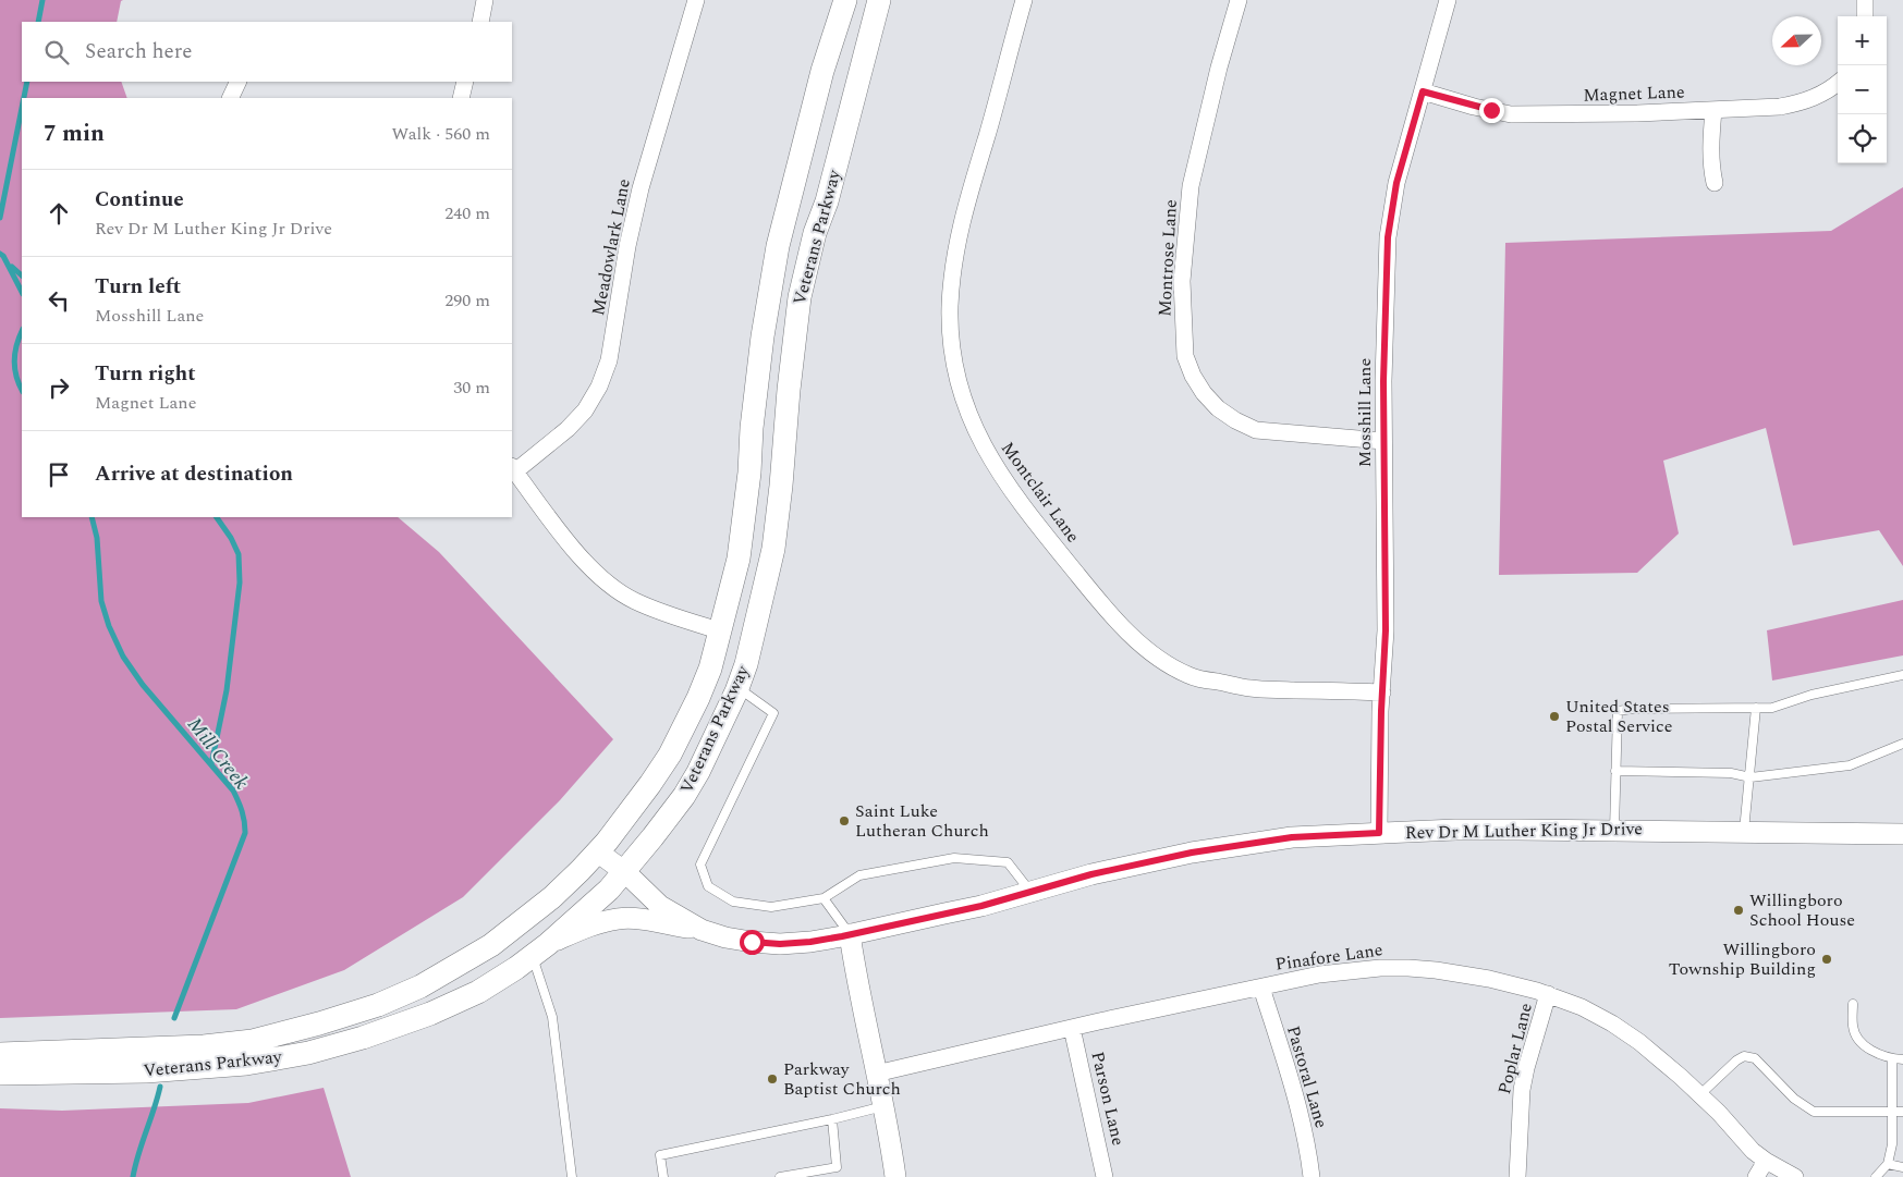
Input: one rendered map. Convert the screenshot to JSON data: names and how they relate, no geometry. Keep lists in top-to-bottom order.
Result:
{
  "streets": {
    "main road": ["Veterans Parkway"],
    "street": [
      "Magnet Lane",
      "Meadowlark Lane",
      "Montrose Lane",
      "Mosshill Lane",
      "Montclair Lane",
      "Rev Dr M Luther King Jr Drive",
      "Pinafore Lane",
      "Poplar Lane",
      "Pastoral Lane",
      "Parson Lane"
    ]
  },
  "crossings": [
    ["Magnet Lane", "Mosshill Lane"],
    ["Veterans Parkway", "Rev Dr M Luther King Jr Drive"],
    ["Montrose Lane", "Mosshill Lane"],
    ["Mosshill Lane", "Montclair Lane"],
    ["Mosshill Lane", "Rev Dr M Luther King Jr Drive"],
    ["Pinafore Lane", "Poplar Lane"],
    ["Pinafore Lane", "Pastoral Lane"],
    ["Pinafore Lane", "Parson Lane"]
  ],
  "water": ["Mill Creek"],
  "places": [
    "United States Postal Service",
    "Saint Luke Lutheran Church",
    "Willingboro School House",
    "Willingboro Township Building",
    "Parkway Baptist Church"
  ],
  "north": "left",
  "page": {
    "map_buttons": ["+", "−"],
    "search": "Search here",
    "heading": ["7 min", "Walk · 560 m"],
    "list": [
      ["Continue", "Rev Dr M Luther King Jr Drive", "240 m"],
      ["Turn left", "Mosshill Lane", "290 m"],
      ["Turn right", "Magnet Lane", "30 m"],
      "Arrive at destination"
    ]
  }
}
